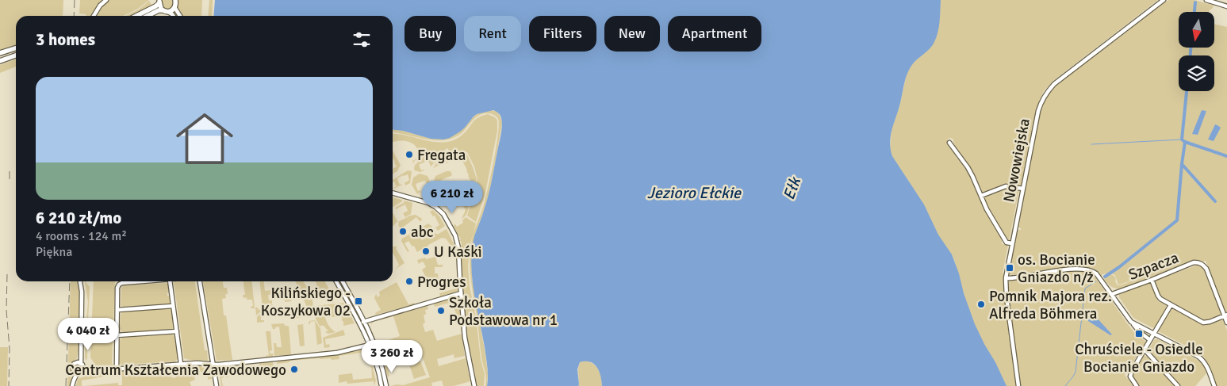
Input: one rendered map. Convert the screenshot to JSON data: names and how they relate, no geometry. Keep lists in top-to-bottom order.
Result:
{
  "streets": {
    "street": ["Nowowiejska", "Szpacza"]
  },
  "water": ["Ełk", "Jezioro Ełckie"],
  "places": {
    "other": [
      "Fregata",
      "abc",
      "U Kaśki",
      "Progres",
      "Pomnik Majora rez. Alfreda Böhmera",
      "Szkoła Podstawowa nr 1",
      "Centrum Kształcenia Zawodowego"
    ],
    "transit": ["os. Bocianie Gniazdo n/ż", "Kilińskiego - Koszykowa 02", "Chruściele - Osiedle Bocianie Gniazdo"]
  },
  "north": "bottom",
  "page": {
    "chip": [
      "Buy",
      "Rent",
      "Filters",
      "New",
      "Apartment"
    ],
    "heading": "3 homes",
    "list": [
      {
        "name": "6 210 zł/mo",
        "note": "4 rooms · 124 m² · Piękna"
      }
    ],
    "price": ["6 210 zł", "4 040 zł", "3 260 zł"]
  }
}
